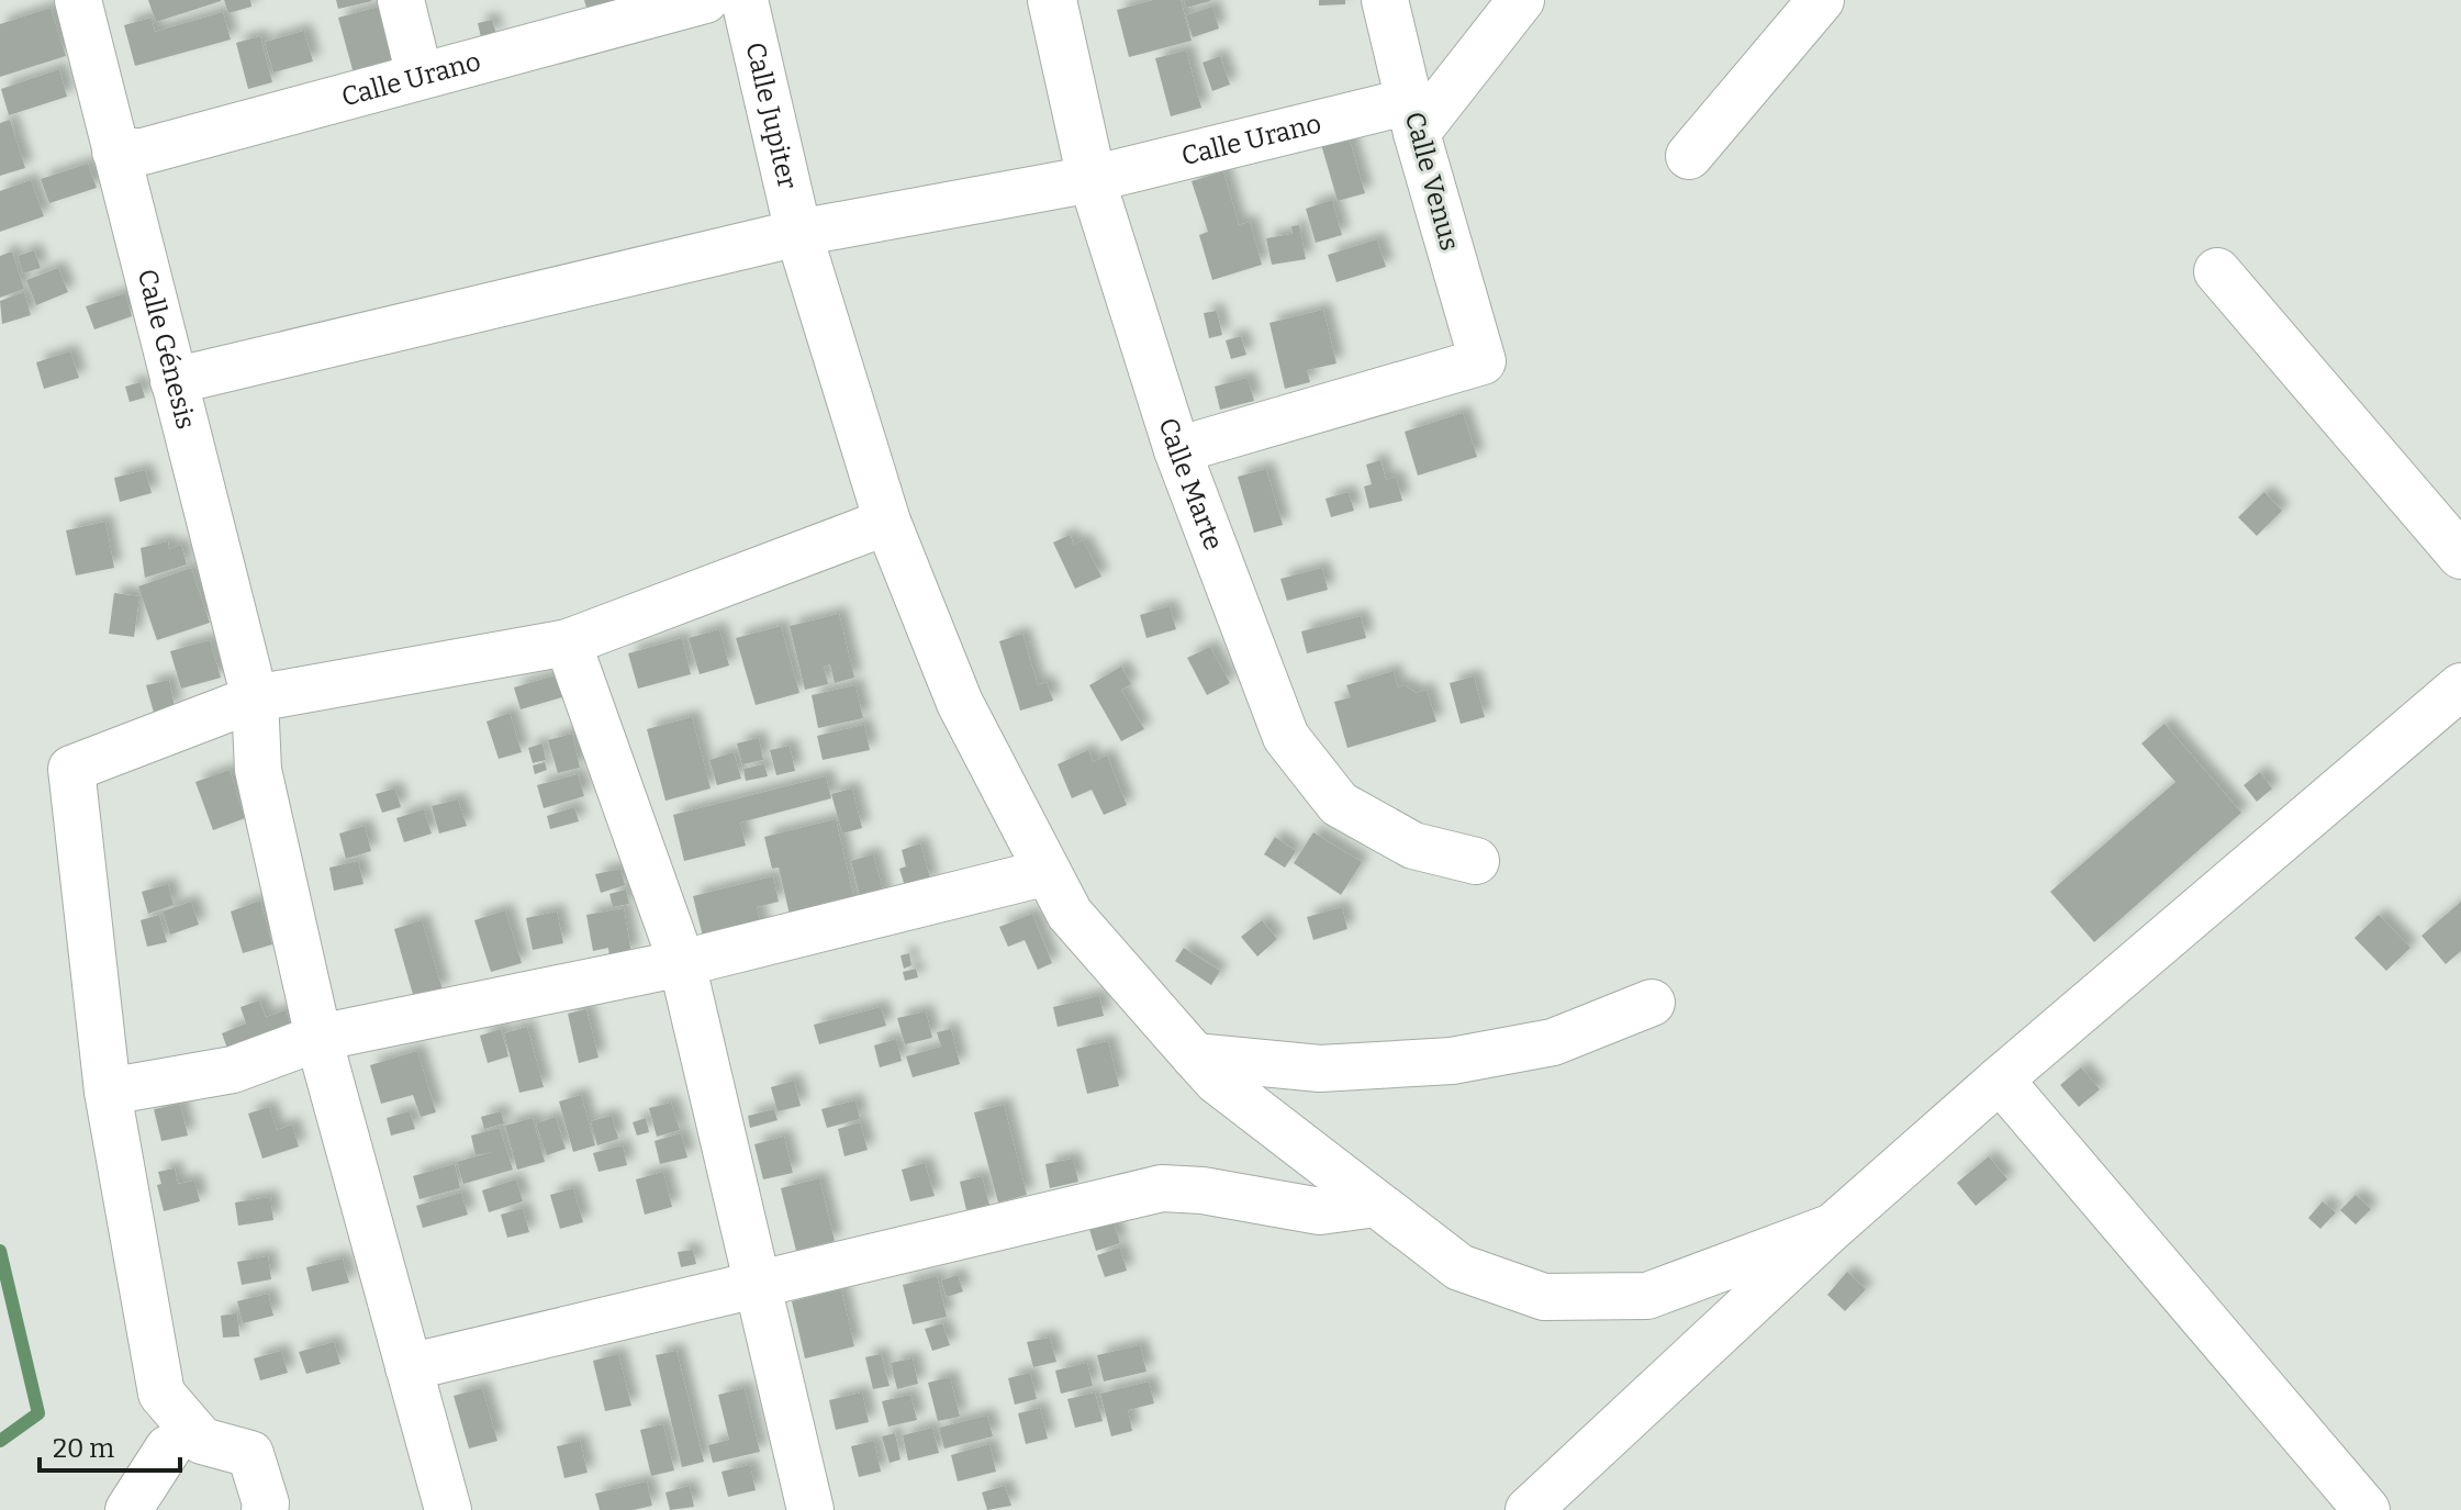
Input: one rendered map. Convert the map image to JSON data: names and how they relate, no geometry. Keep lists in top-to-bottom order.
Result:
{
  "streets": {
    "street": [
      "Calle Urano",
      "Calle Jupiter",
      "Calle Venus",
      "Calle Génesis",
      "Calle Marte"
    ]
  },
  "crossings": [
    ["Calle Urano", "Calle Jupiter"],
    ["Calle Urano", "Calle Venus"],
    ["Calle Urano", "Calle Génesis"],
    ["Calle Urano", "Calle Marte"],
    ["Calle Venus", "Calle Marte"]
  ],
  "scale_bar": "20 m"
}
